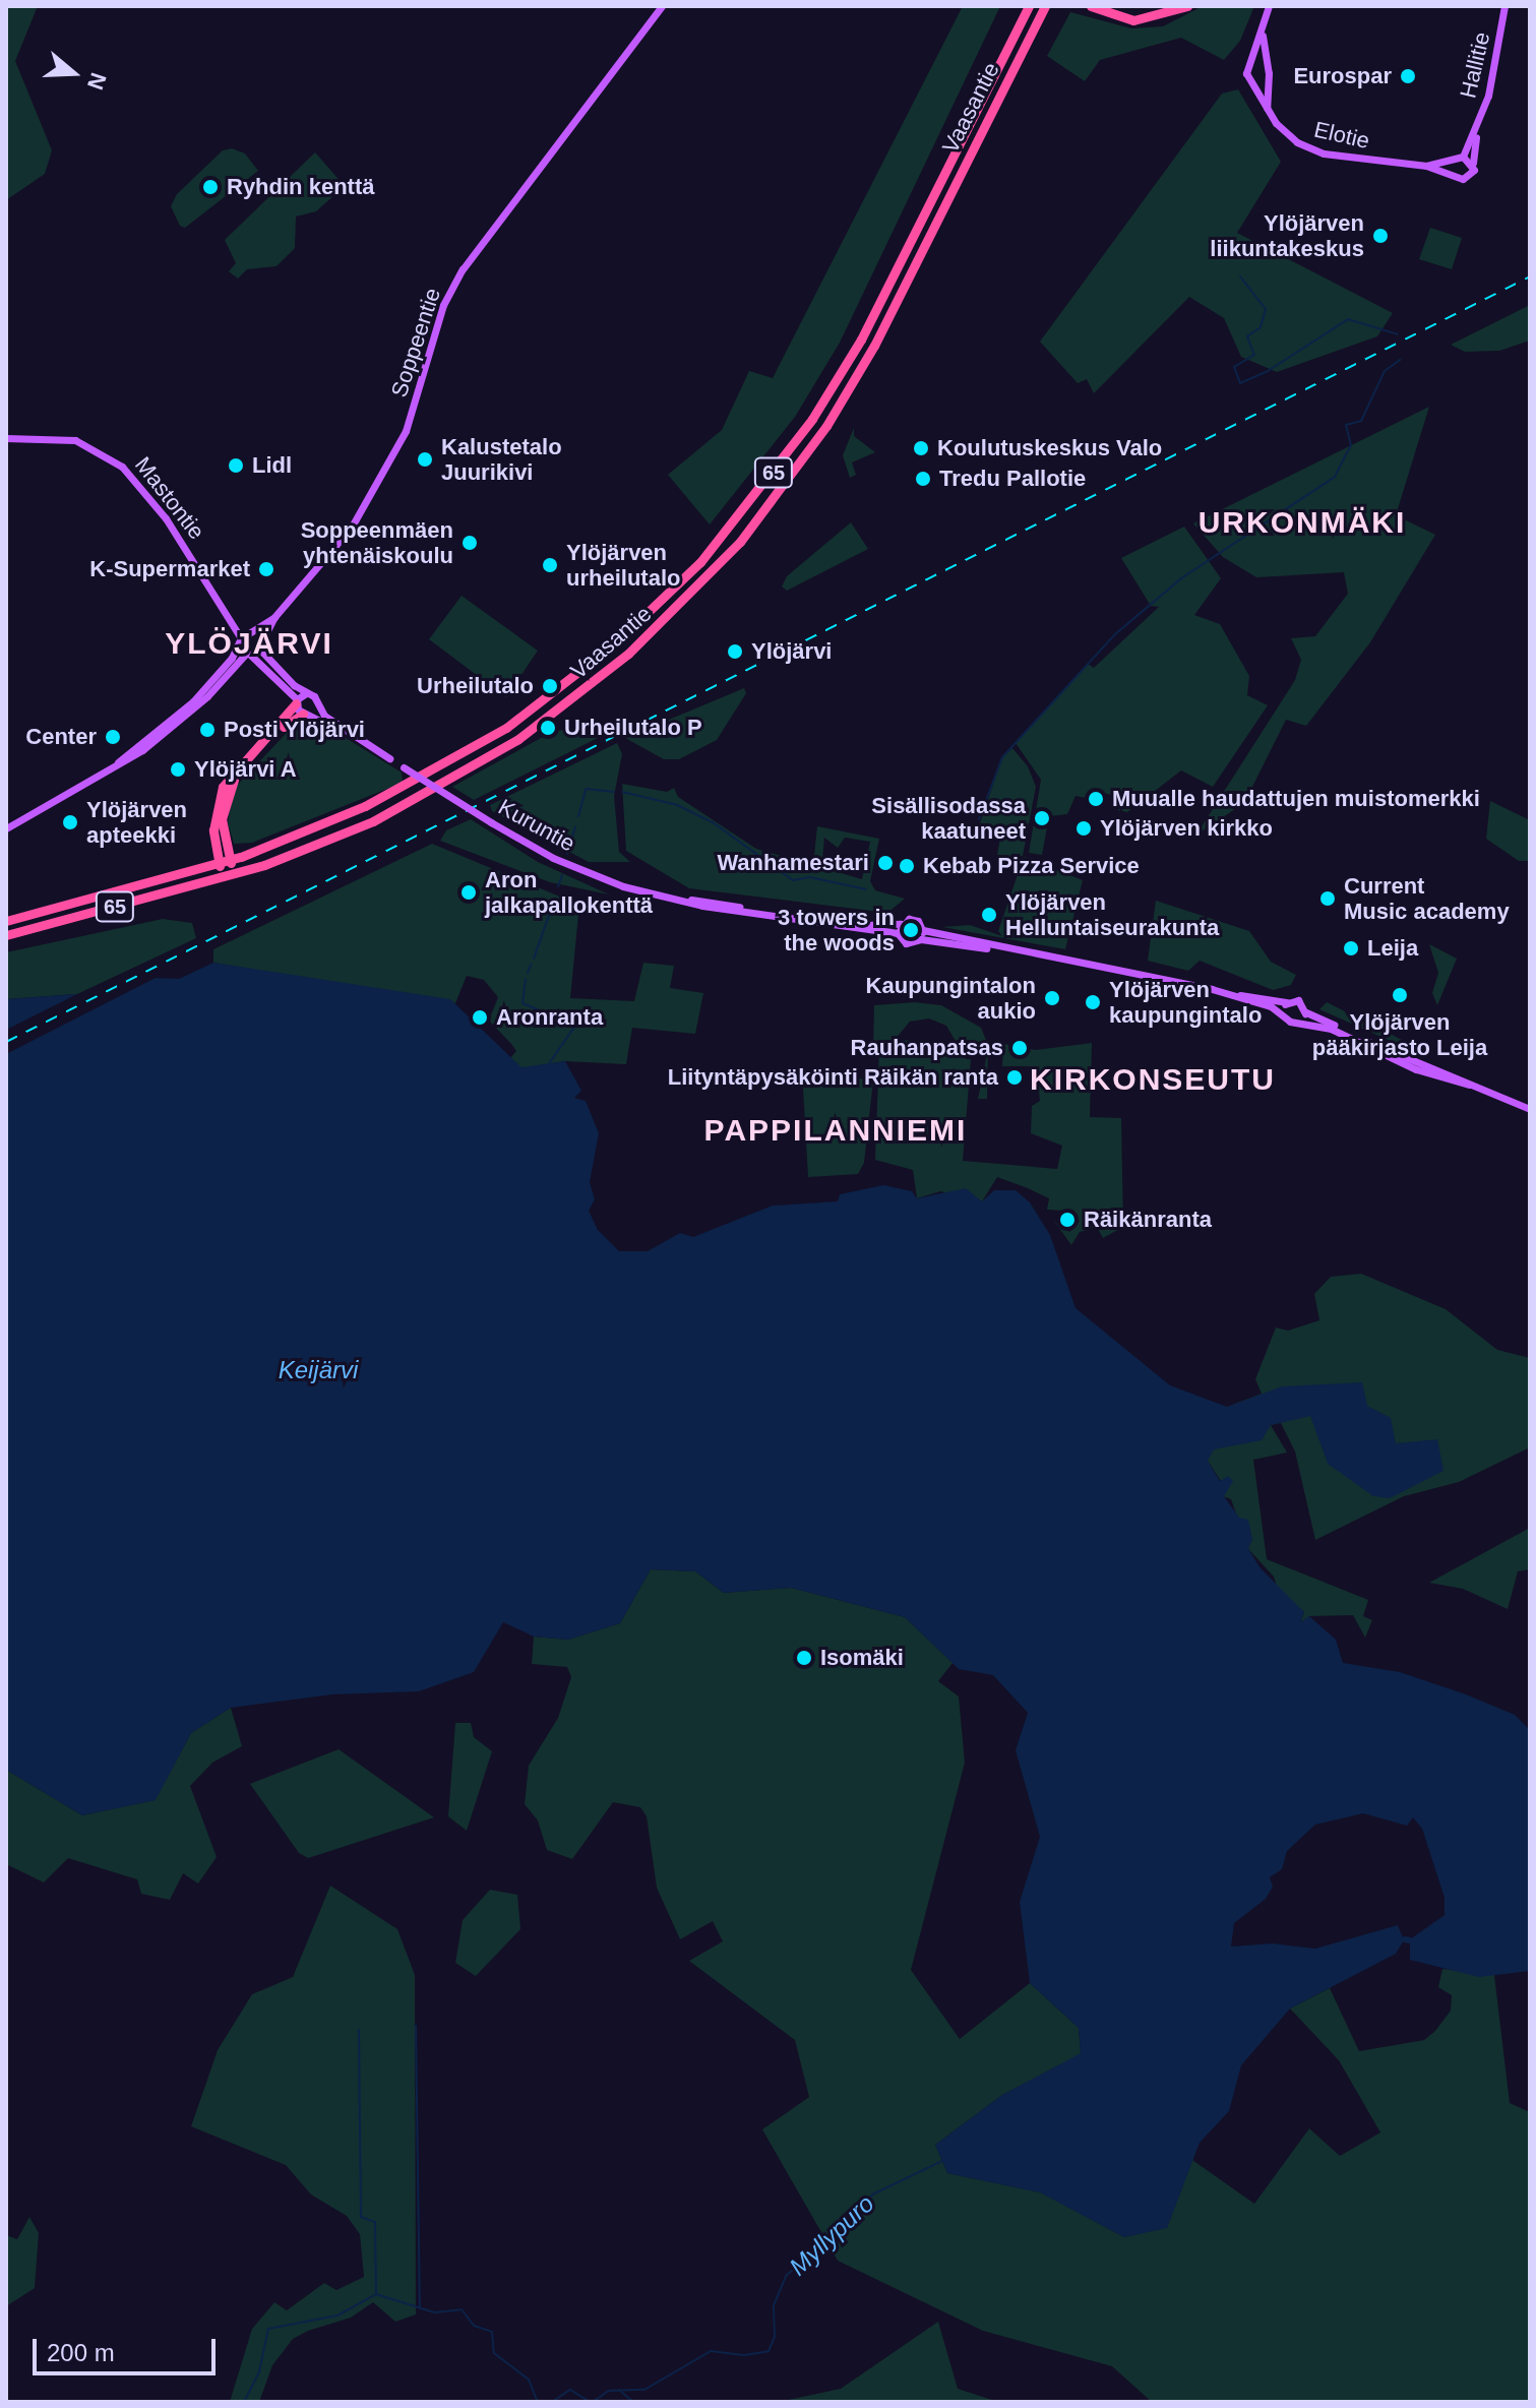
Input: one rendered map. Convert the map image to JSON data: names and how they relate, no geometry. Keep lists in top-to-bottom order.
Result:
{
  "streets": {
    "highway": ["Vaasantie", "65"],
    "main road": [
      "Hallitie",
      "Elotie",
      "Soppeentie",
      "Mastontie",
      "Kuruntie"
    ]
  },
  "crossings": [
    ["Hallitie", "Elotie"],
    ["Vaasantie", "65"],
    ["Soppeentie", "Mastontie"]
  ],
  "districts": [
    "URKONMÄKI",
    "YLÖJÄRVI",
    "KIRKONSEUTU",
    "PAPPILANNIEMI"
  ],
  "water": ["Keijärvi", "Myllypuro"],
  "places": [
    "Eurospar",
    "Ryhdin kenttä",
    "Ylöjärven liikuntakeskus",
    "Koulutuskeskus Valo",
    "Kalustetalo Juurikivi",
    "Lidl",
    "Tredu Pallotie",
    "Soppeenmäen yhtenäiskoulu",
    "Ylöjärven urheilutalo",
    "K-Supermarket",
    "Ylöjärvi",
    "Urheilutalo",
    "Urheilutalo P",
    "Posti Ylöjärvi",
    "Center",
    "Ylöjärvi A",
    "Muualle haudattujen muistomerkki",
    "Sisällisodassa kaatuneet",
    "Ylöjärven apteekki",
    "Ylöjärven kirkko",
    "Wanhamestari",
    "Kebab Pizza Service",
    "Aron jalkapallokenttä",
    "Current Music academy",
    "Ylöjärven Helluntaiseurakunta",
    "3 towers in the woods",
    "Leija",
    "Ylöjärven pääkirjasto Leija",
    "Kaupungintalon aukio",
    "Ylöjärven kaupungintalo",
    "Aronranta",
    "Rauhanpatsas",
    "Liityntäpysäköinti Räikän ranta",
    "Räikänranta",
    "Isomäki"
  ],
  "scale_bar": "200 m",
  "north": "right"
}
